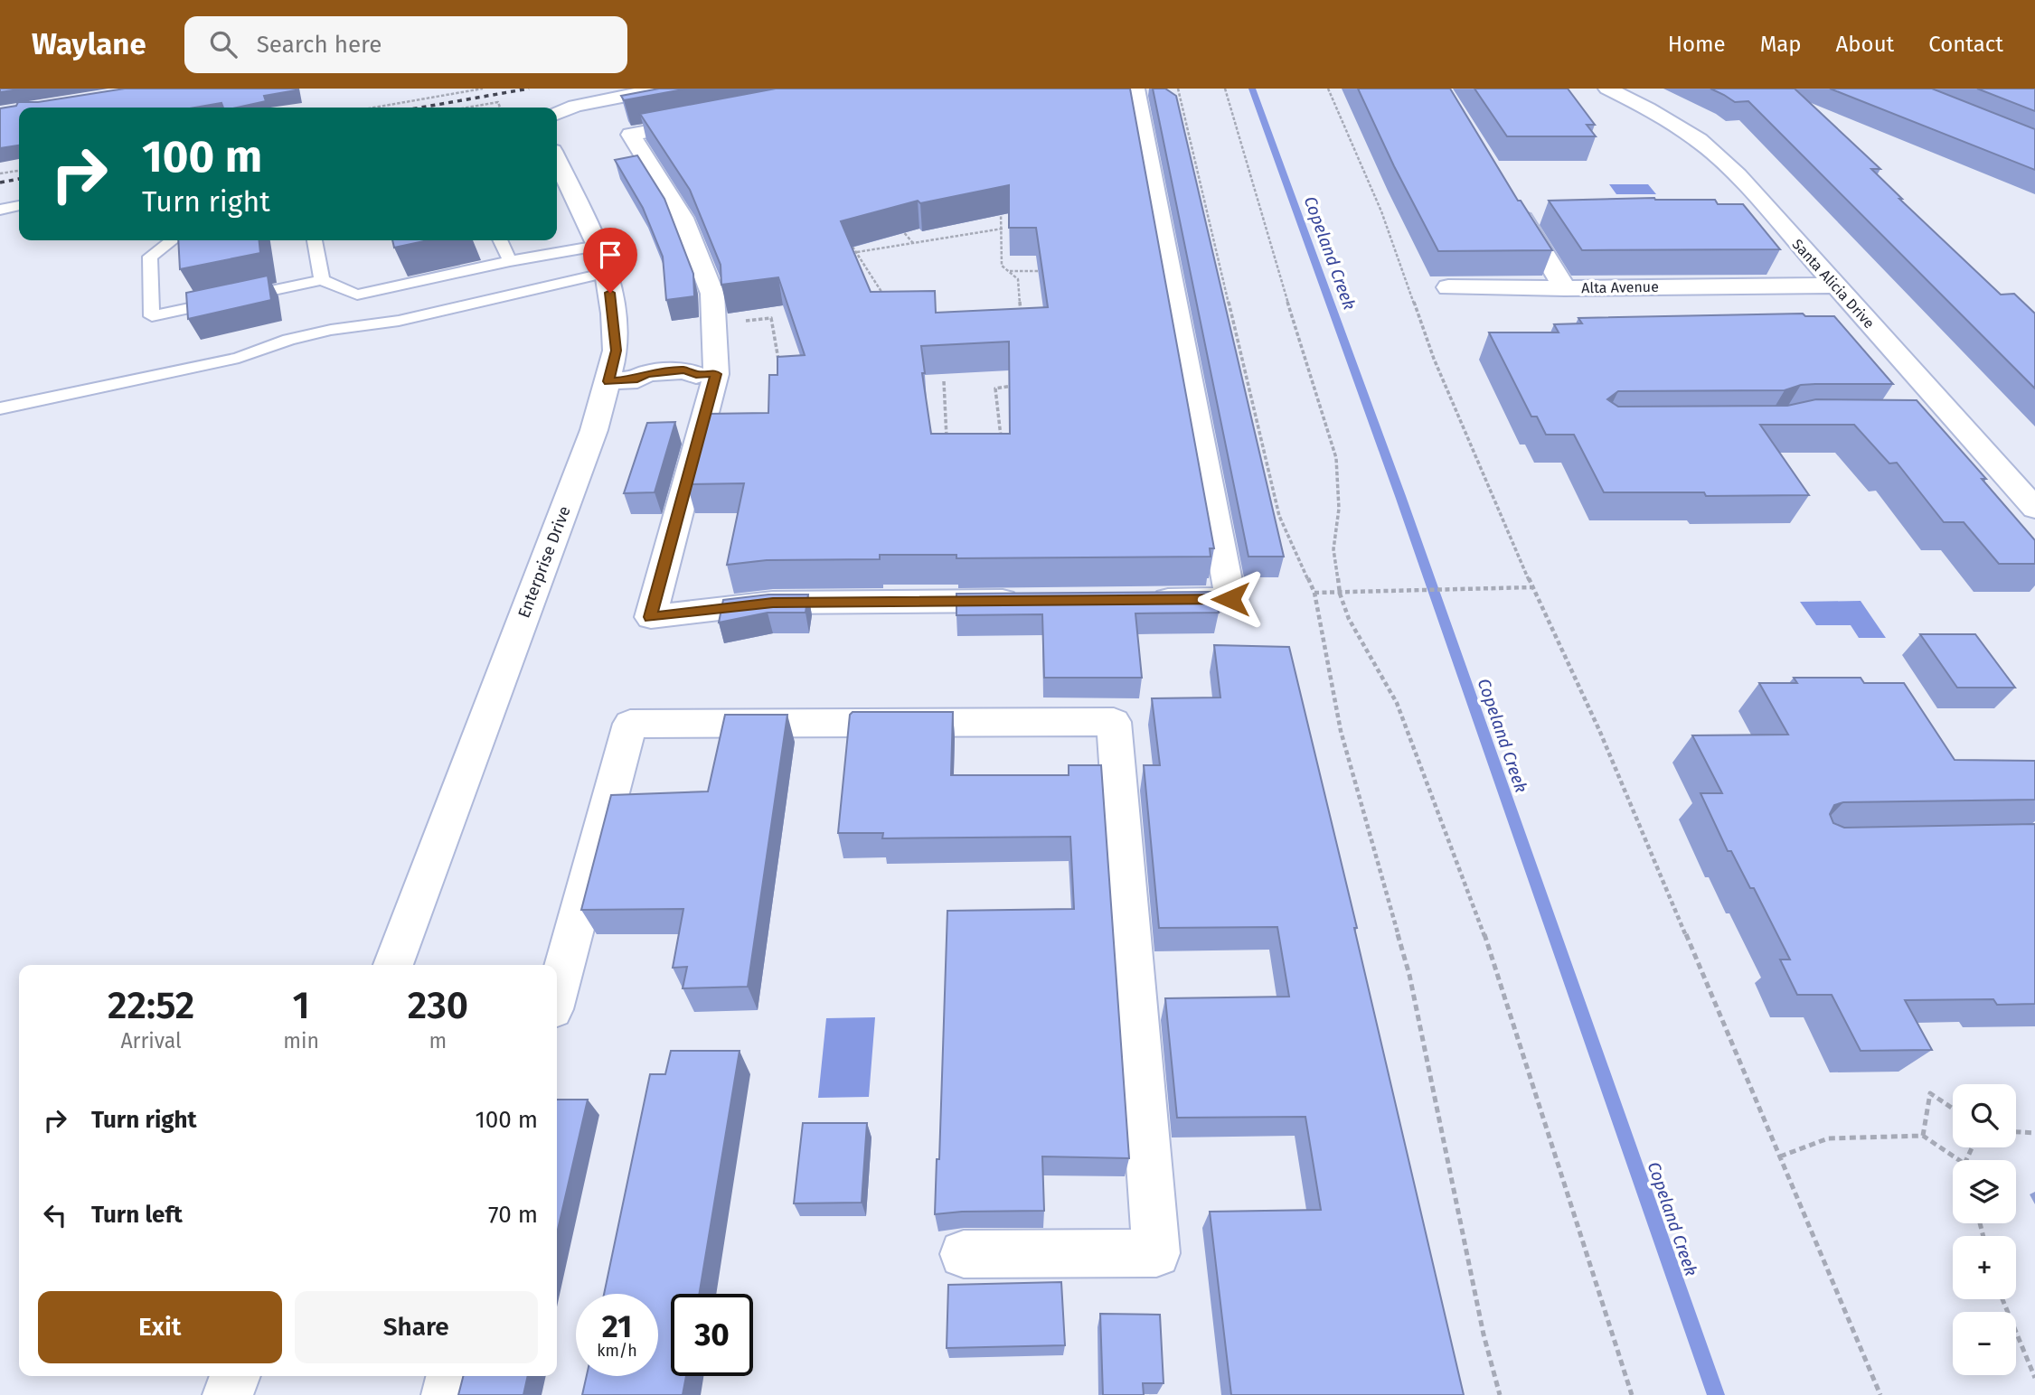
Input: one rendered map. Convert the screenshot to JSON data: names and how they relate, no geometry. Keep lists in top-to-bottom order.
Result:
{
  "streets": {
    "street": ["Santa Alicia Drive", "Alta Avenue", "Enterprise Drive"]
  },
  "crossings": [
    ["Santa Alicia Drive", "Alta Avenue"]
  ],
  "water": ["Copeland Creek"],
  "page": {
    "header": "Waylane",
    "search": "Search here",
    "nav": [
      "Home",
      "Map",
      "About",
      "Contact"
    ],
    "turn": ["100 m", "Turn right"],
    "eta": [
      "22:52",
      "Arrival",
      "1",
      "min",
      "230",
      "m"
    ],
    "list": [
      {
        "name": "Turn right",
        "value": "100 m"
      },
      {
        "name": "Turn left",
        "value": "70 m"
      }
    ],
    "map_buttons": ["+", "−"],
    "buttons": ["Exit", "Share"],
    "speed": "21 km/h",
    "limit": "30"
  }
}
